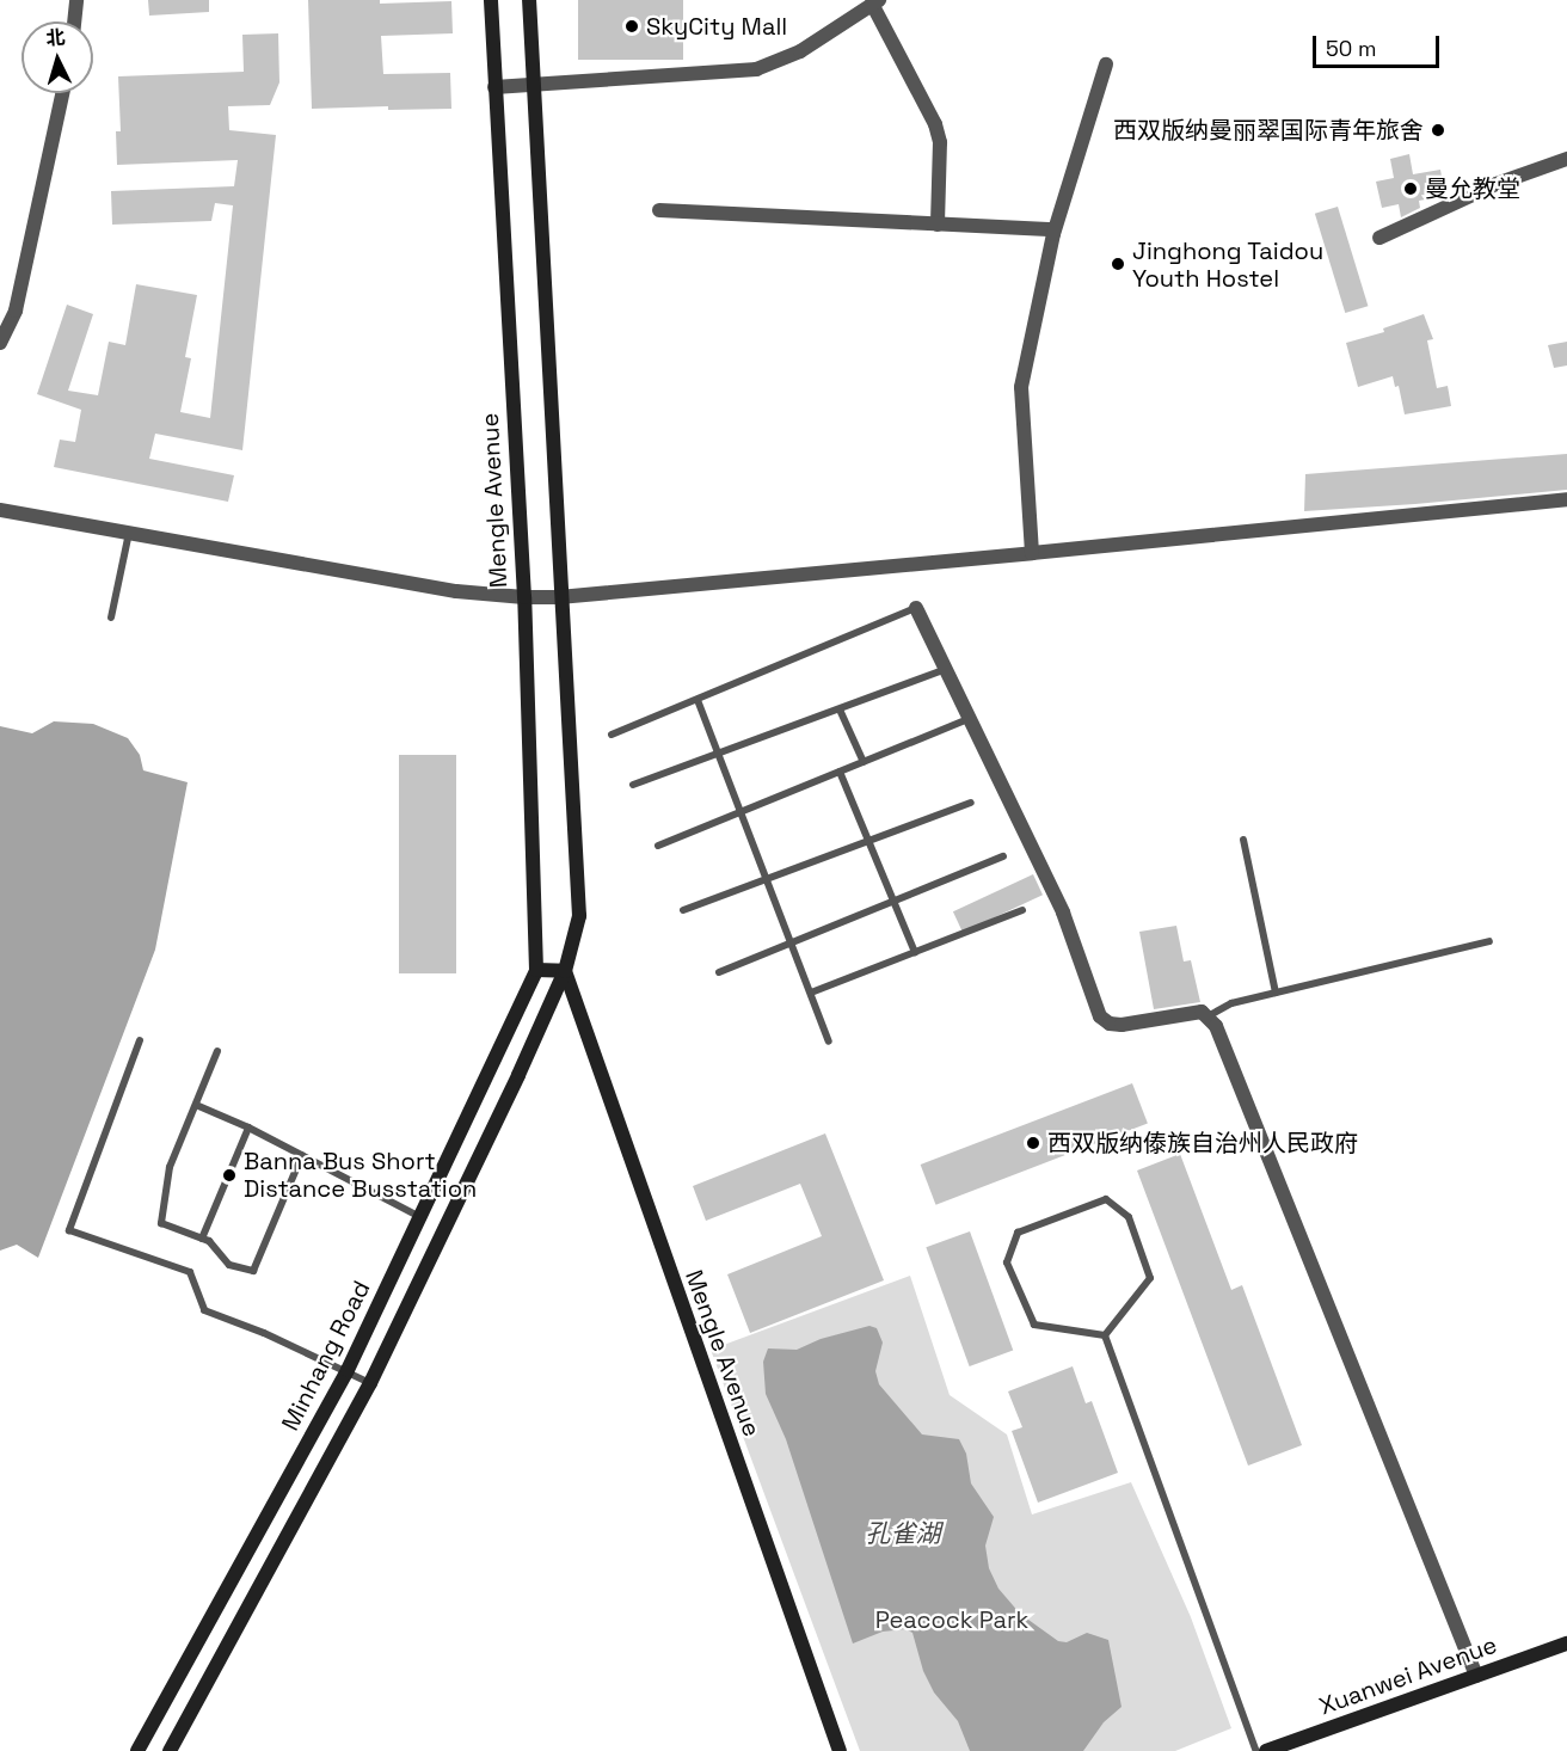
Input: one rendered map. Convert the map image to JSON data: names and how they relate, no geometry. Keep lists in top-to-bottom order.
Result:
{
  "streets": {
    "main road": ["Mengle Avenue", "Minhang Road", "Xuanwei Avenue"]
  },
  "crossings": [
    ["Mengle Avenue", "Minhang Road"]
  ],
  "water": ["孔雀湖"],
  "parks": ["Peacock Park"],
  "places": [
    "SkyCity Mall",
    "西双版纳曼丽翠国际青年旅舍",
    "曼允教堂",
    "Jinghong Taidou Youth Hostel",
    "西双版纳傣族自治州人民政府",
    "Banna Bus Short Distance Busstation"
  ],
  "scale_bar": "50 m",
  "north": "top"
}
